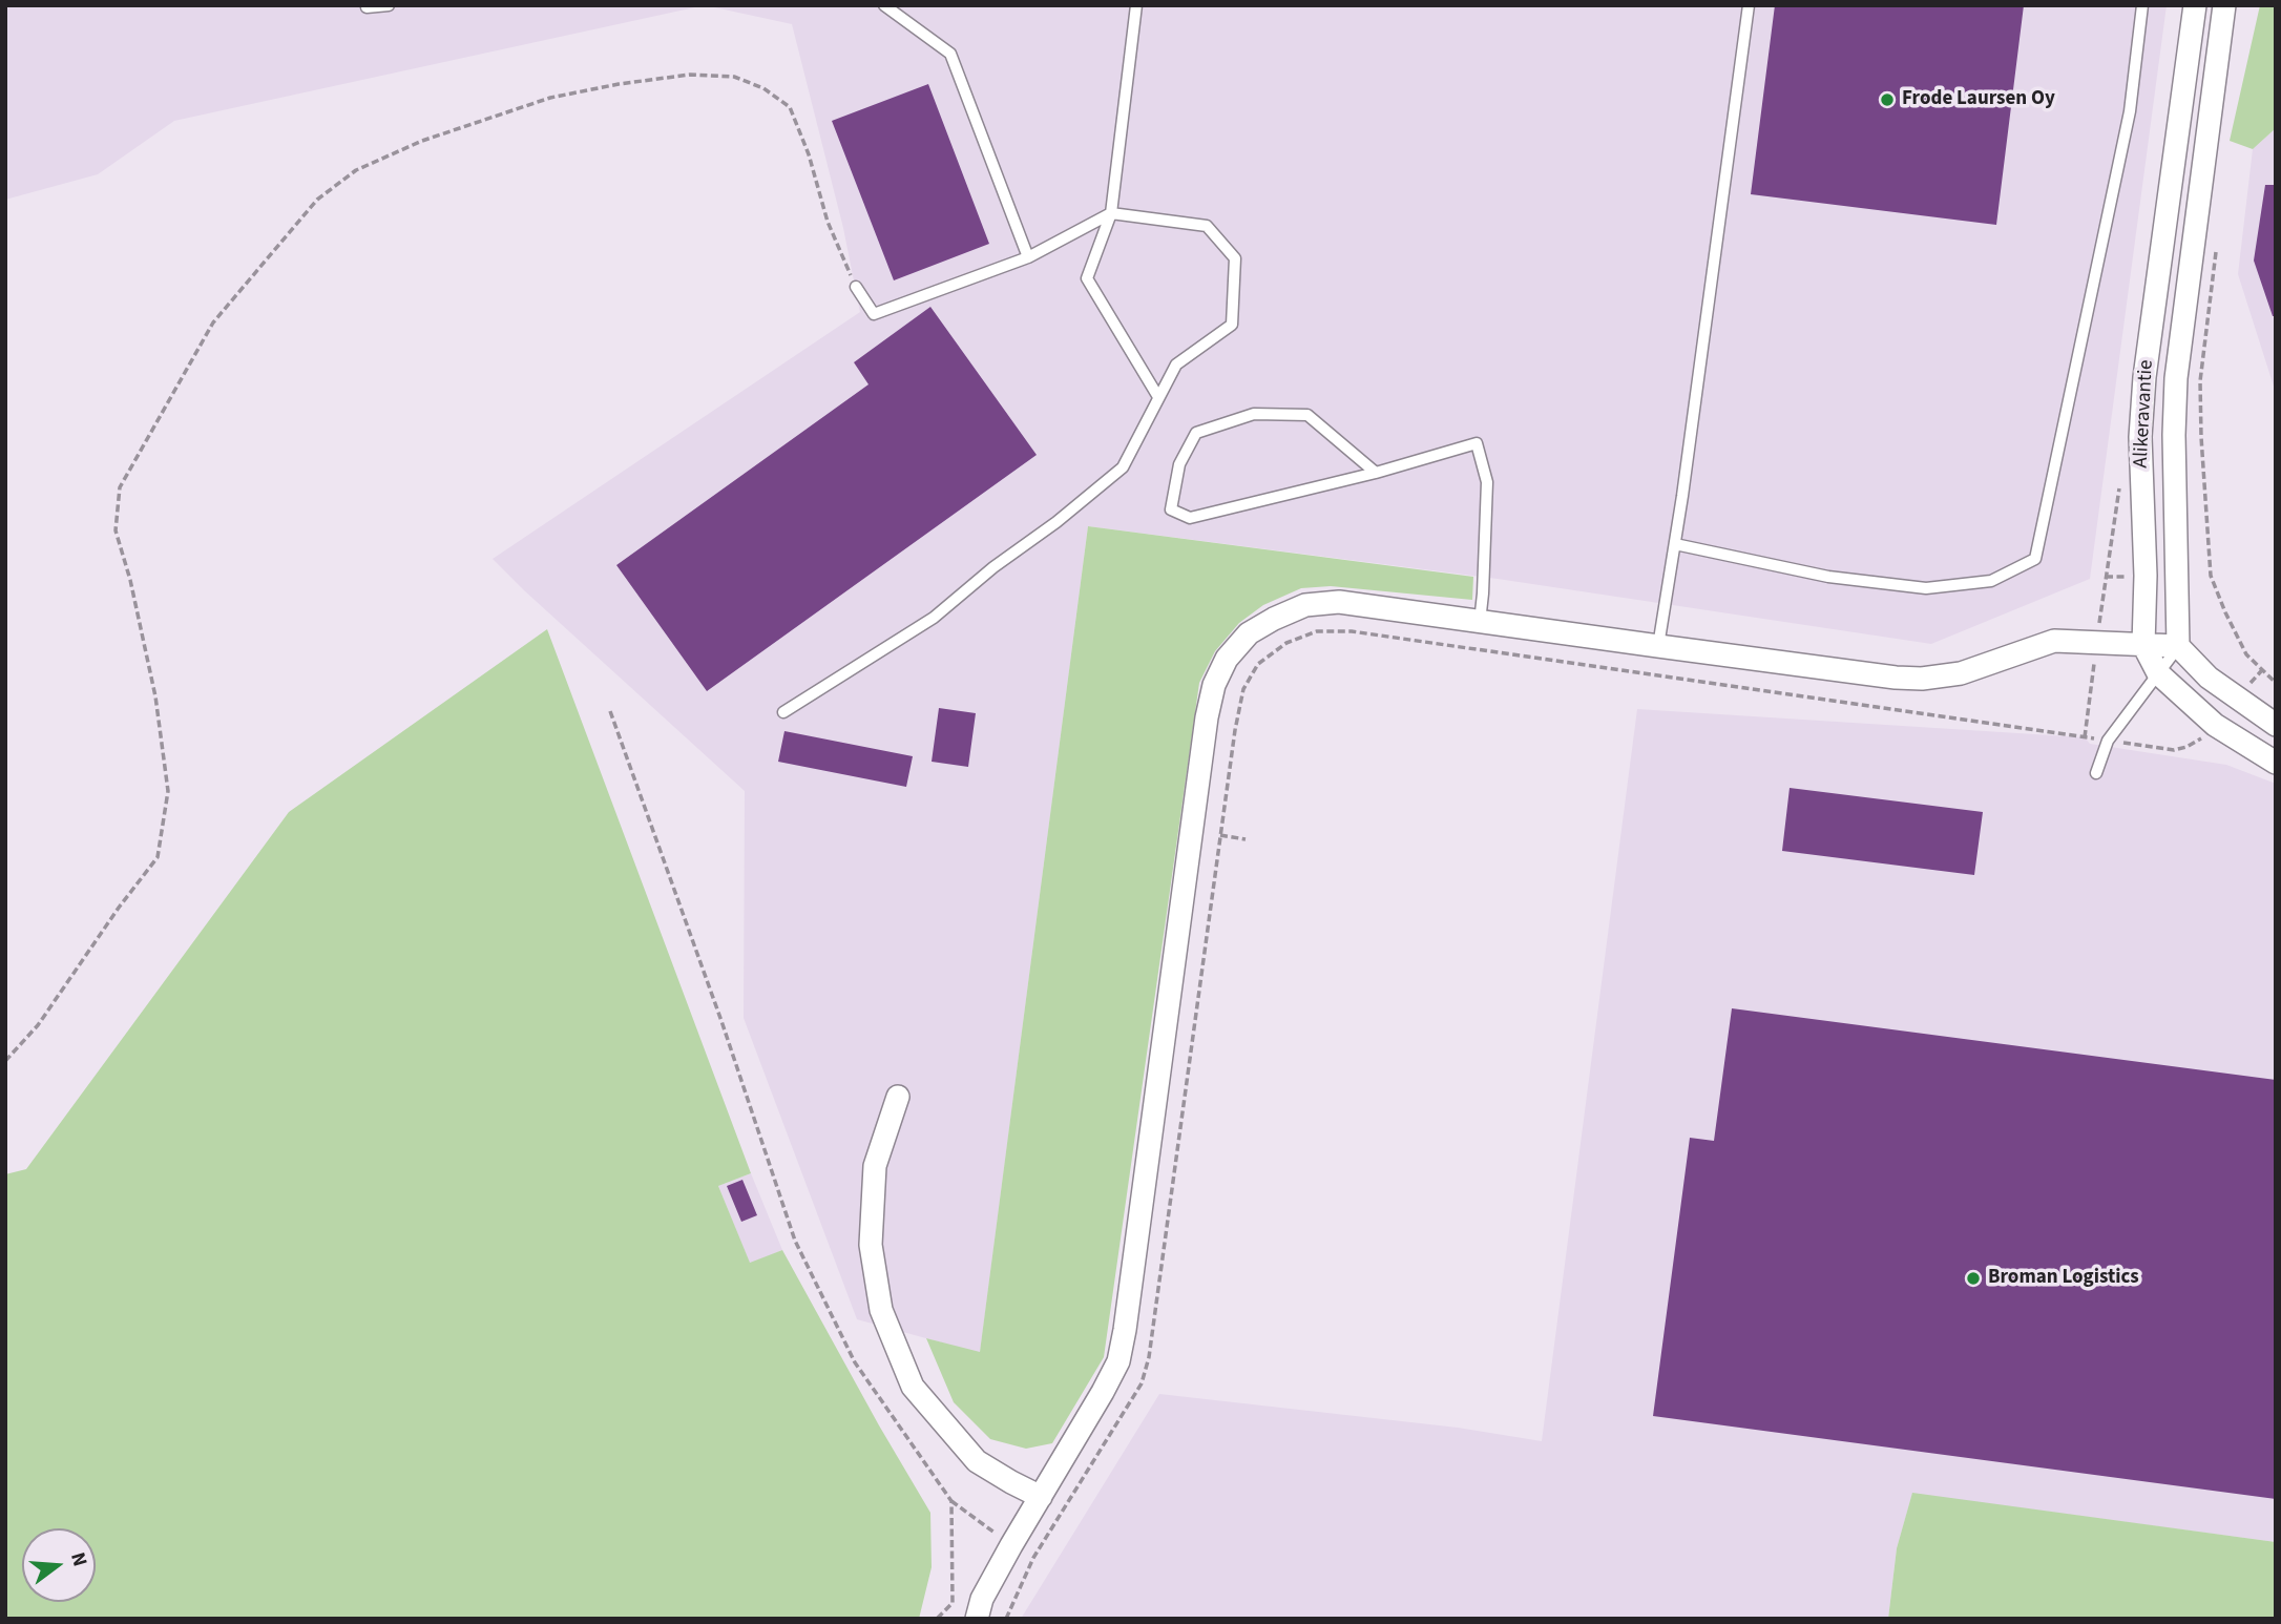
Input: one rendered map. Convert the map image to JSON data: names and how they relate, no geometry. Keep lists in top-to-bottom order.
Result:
{
  "streets": {
    "street": ["Alikeravantie"]
  },
  "places": ["Frode Laursen Oy", "Broman Logistics"],
  "north": "right"
}
